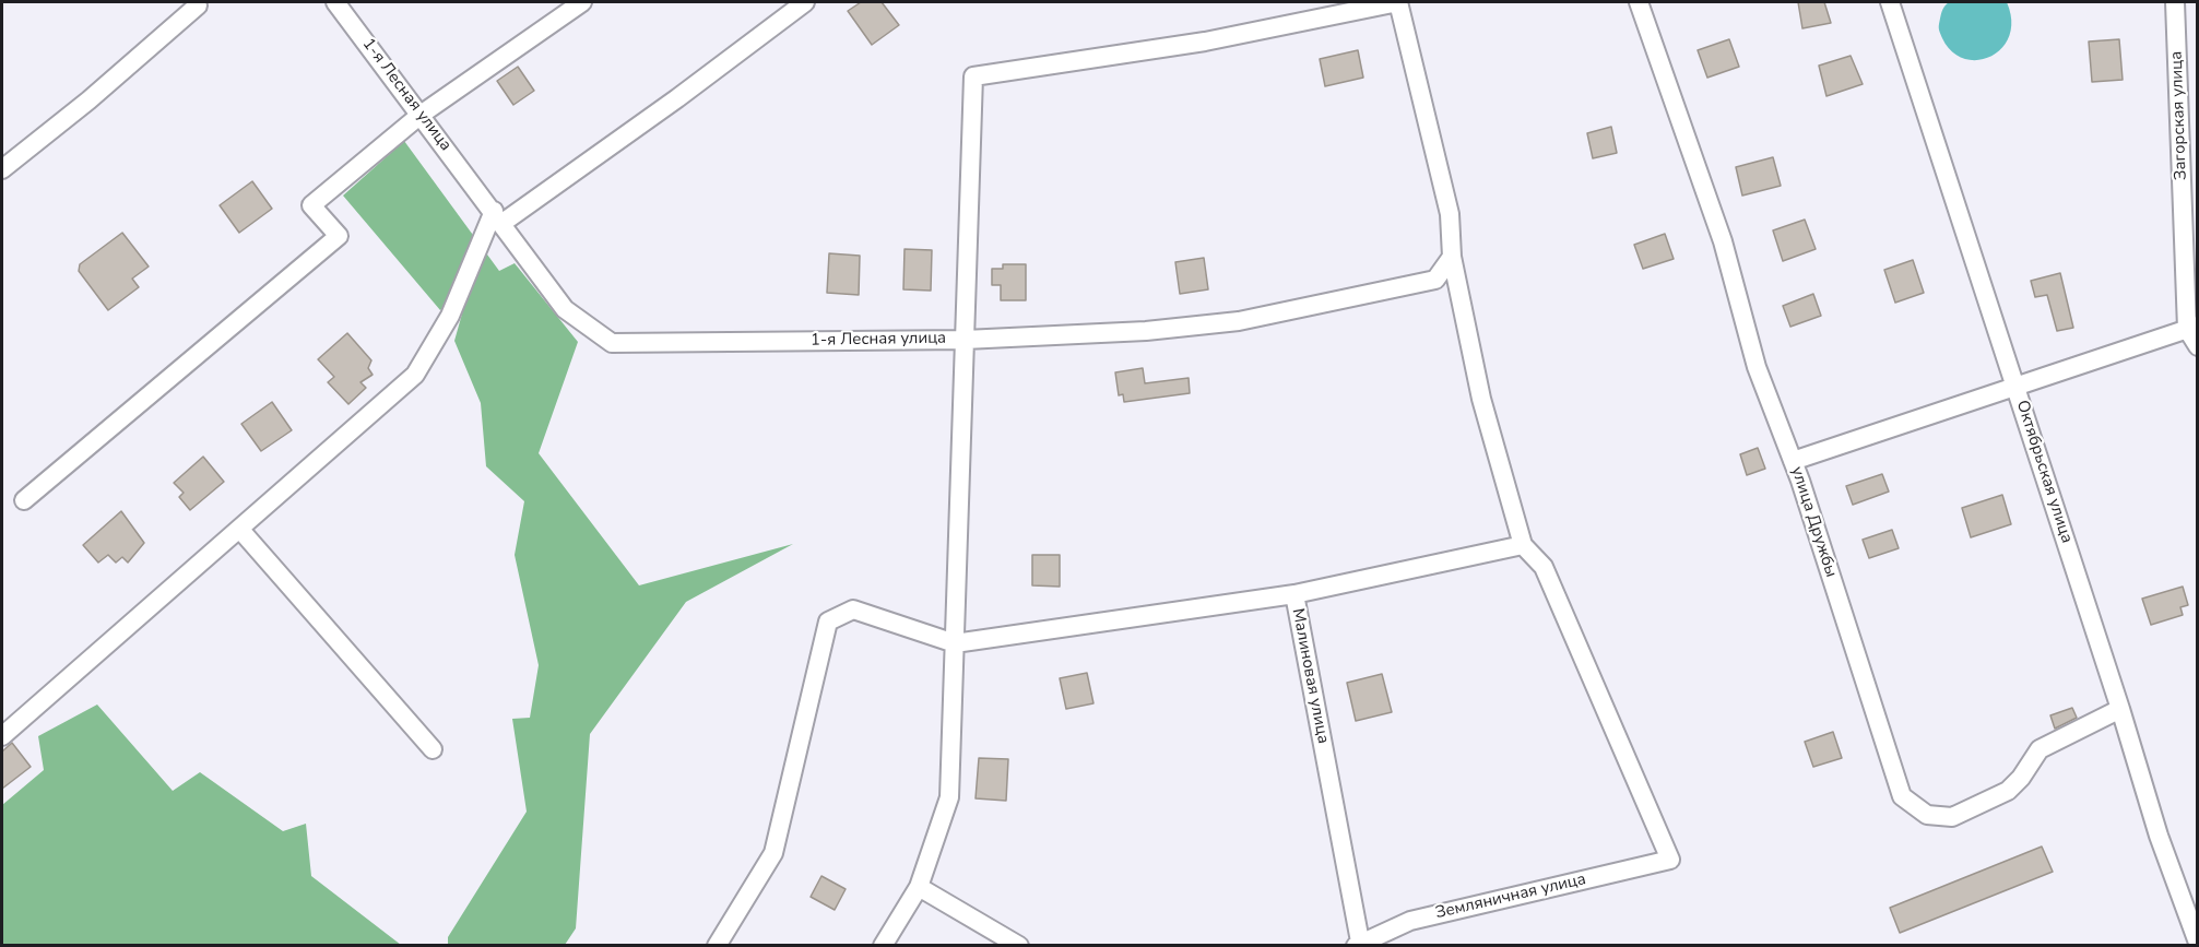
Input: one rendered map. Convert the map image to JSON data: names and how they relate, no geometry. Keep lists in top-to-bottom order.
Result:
{
  "streets": {
    "street": [
      "1-я Лесная улица",
      "Загорская улица",
      "Октябрьская улица",
      "улица Дружбы",
      "Малиновая улица",
      "Земляничная улица"
    ]
  },
  "crossings": [
    ["1-я Лесная улица", "Малиновая улица"],
    ["Октябрьская улица", "улица Дружбы"],
    ["Малиновая улица", "Земляничная улица"]
  ]
}
